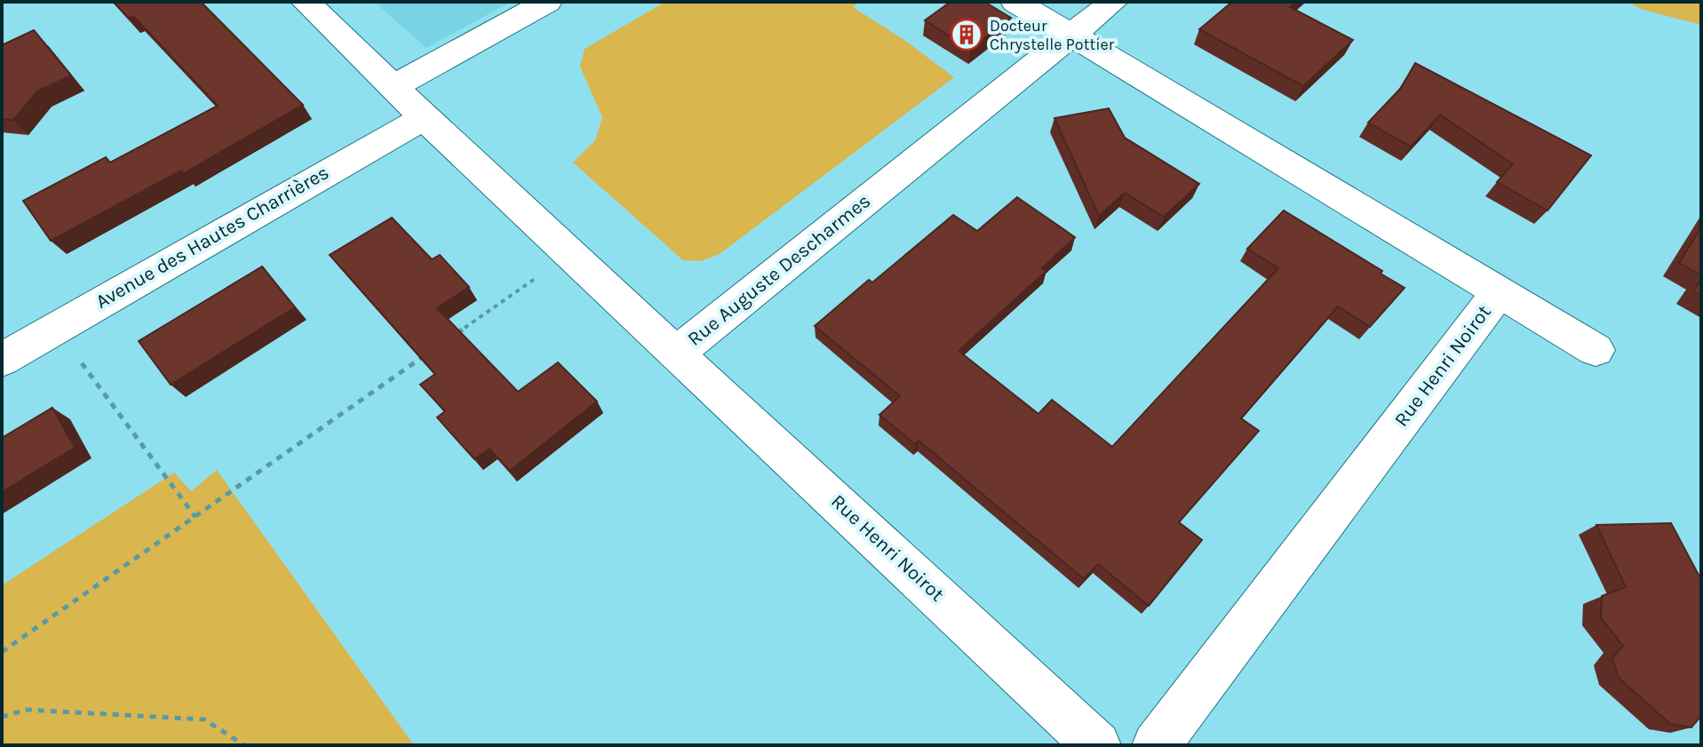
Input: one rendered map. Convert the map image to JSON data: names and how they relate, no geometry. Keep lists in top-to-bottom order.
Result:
{
  "streets": {
    "street": ["Avenue des Hautes Charrières", "Rue Auguste Descharmes", "Rue Henri Noirot"]
  },
  "crossings": [
    ["Avenue des Hautes Charrières", "Rue Auguste Descharmes"],
    ["Rue Auguste Descharmes", "Rue Henri Noirot"]
  ],
  "places": {
    "building": ["Docteur Chrystelle Pottier"]
  }
}
